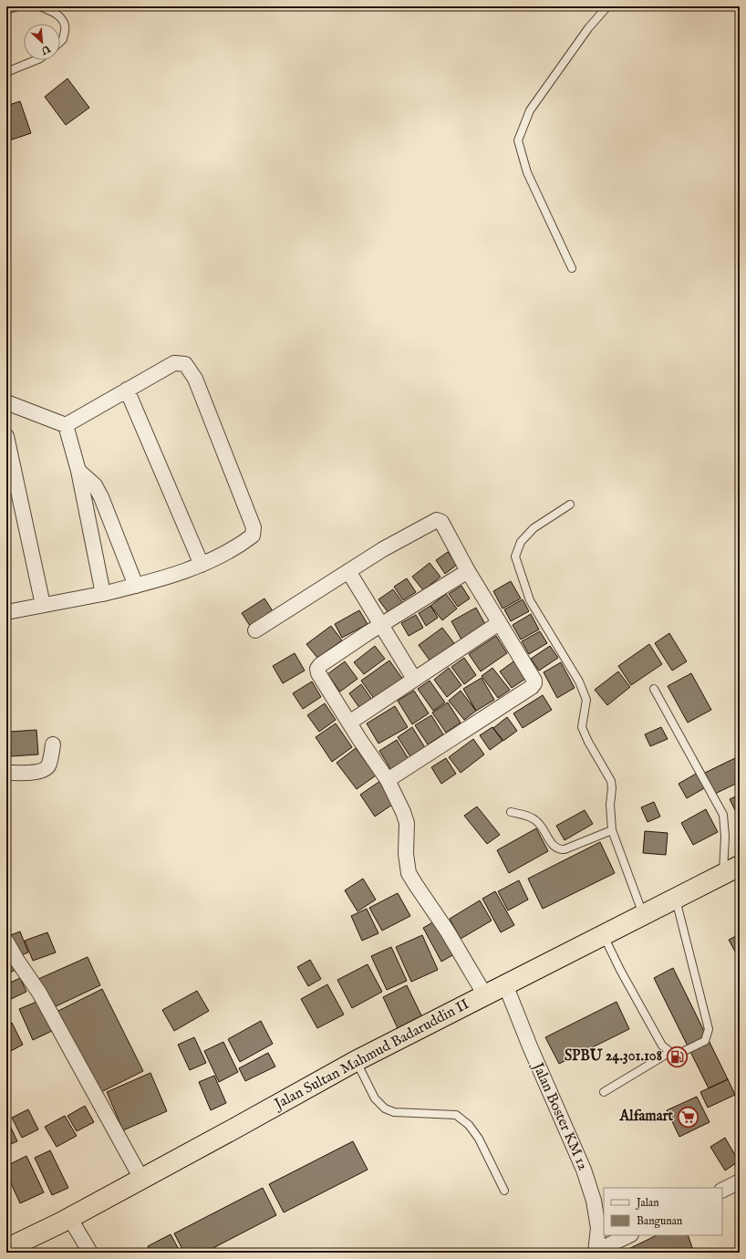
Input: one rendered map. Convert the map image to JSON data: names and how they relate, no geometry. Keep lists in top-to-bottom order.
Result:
{
  "streets": {
    "highway": ["Jalan Sultan Mahmud Badaruddin II"],
    "street": ["Jalan Boster KM 12"]
  },
  "crossings": [
    ["Jalan Sultan Mahmud Badaruddin II", "Jalan Boster KM 12"]
  ],
  "places": {
    "fuel station": ["SPBU 24.301.108"],
    "supermarket": ["Alfamart"]
  },
  "legend": ["Jalan", "Bangunan"],
  "north": "bottom right"
}
